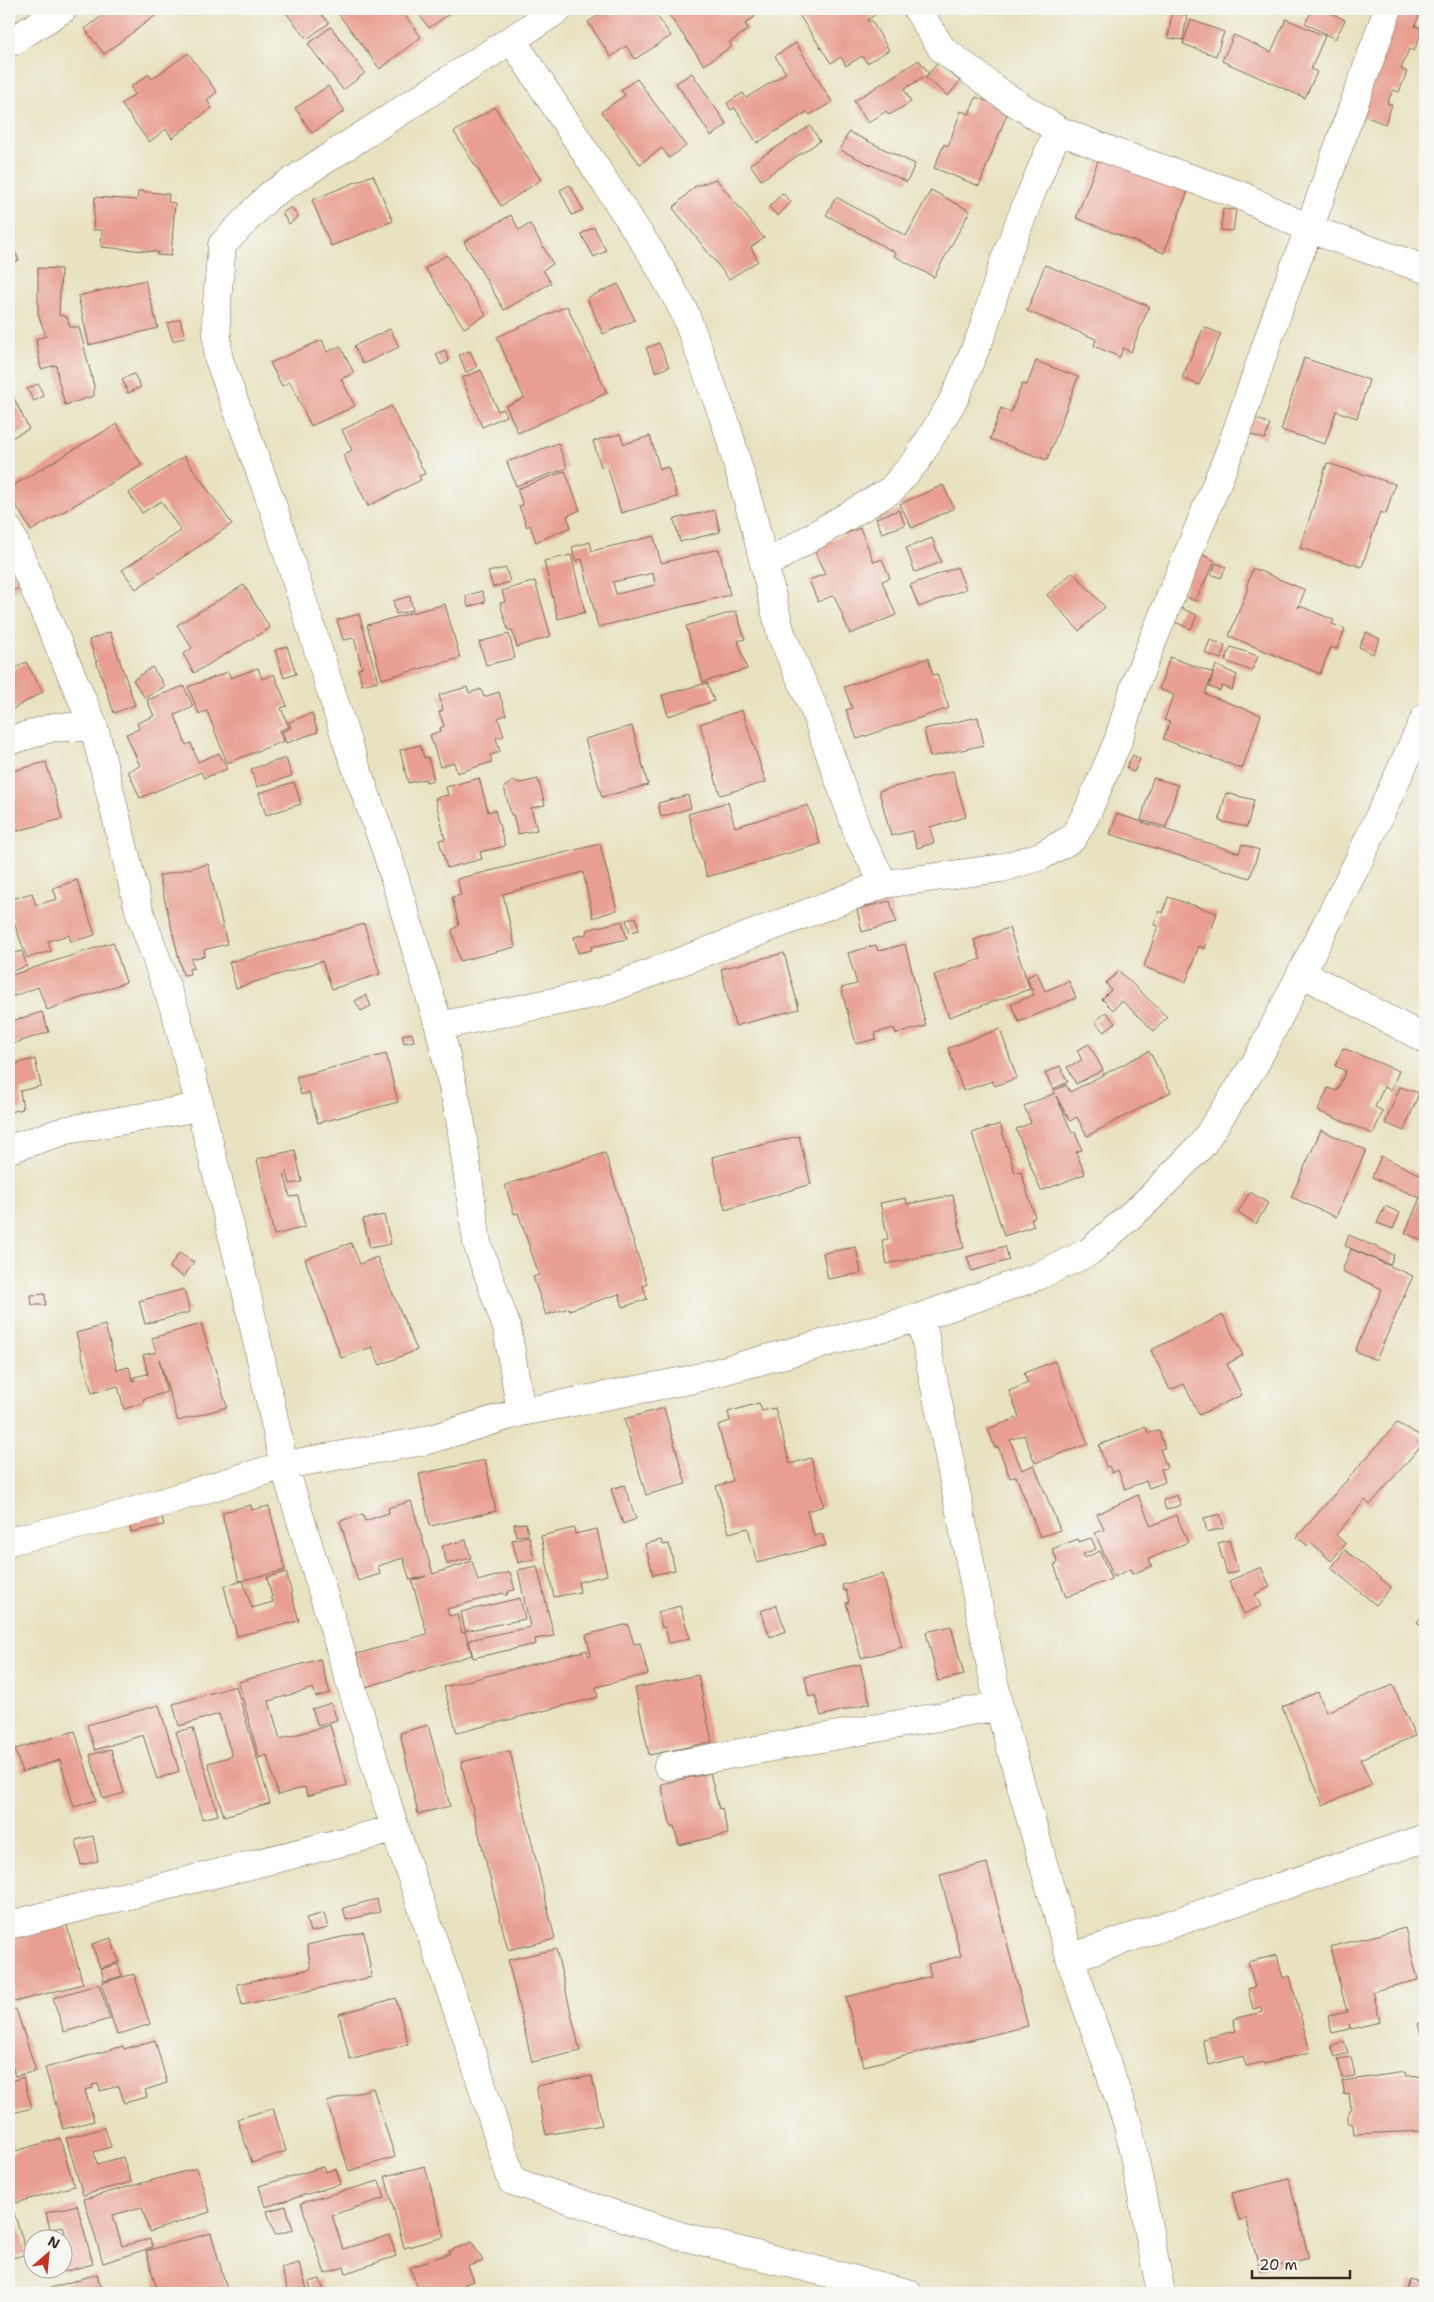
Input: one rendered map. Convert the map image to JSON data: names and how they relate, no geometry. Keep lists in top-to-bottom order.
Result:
{
  "scale_bar": "20 m",
  "north": "top right"
}
